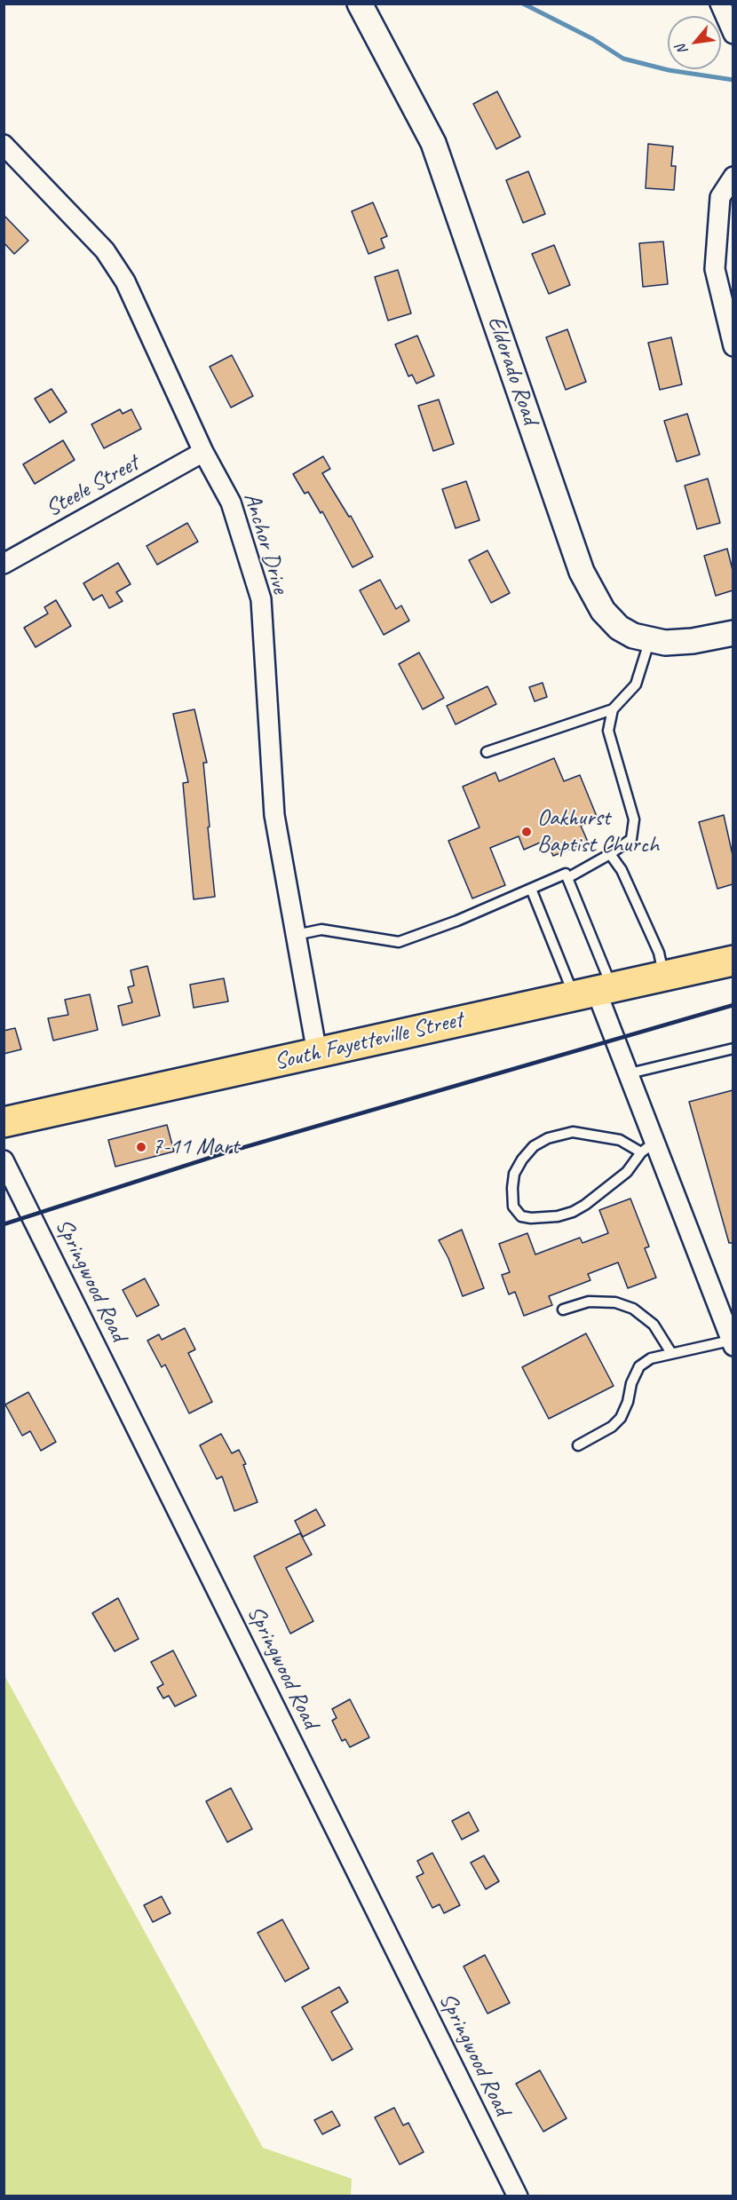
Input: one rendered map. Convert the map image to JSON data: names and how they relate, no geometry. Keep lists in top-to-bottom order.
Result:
{
  "streets": {
    "main road": ["South Fayetteville Street"],
    "street": [
      "Eldorado Road",
      "Steele Street",
      "Anchor Drive",
      "Springwood Road"
    ]
  },
  "crossings": [
    ["Steele Street", "Anchor Drive"],
    ["Anchor Drive", "South Fayetteville Street"]
  ],
  "places": ["Oakhurst Baptist Church", "7-11 Mart"],
  "north": "bottom left"
}
